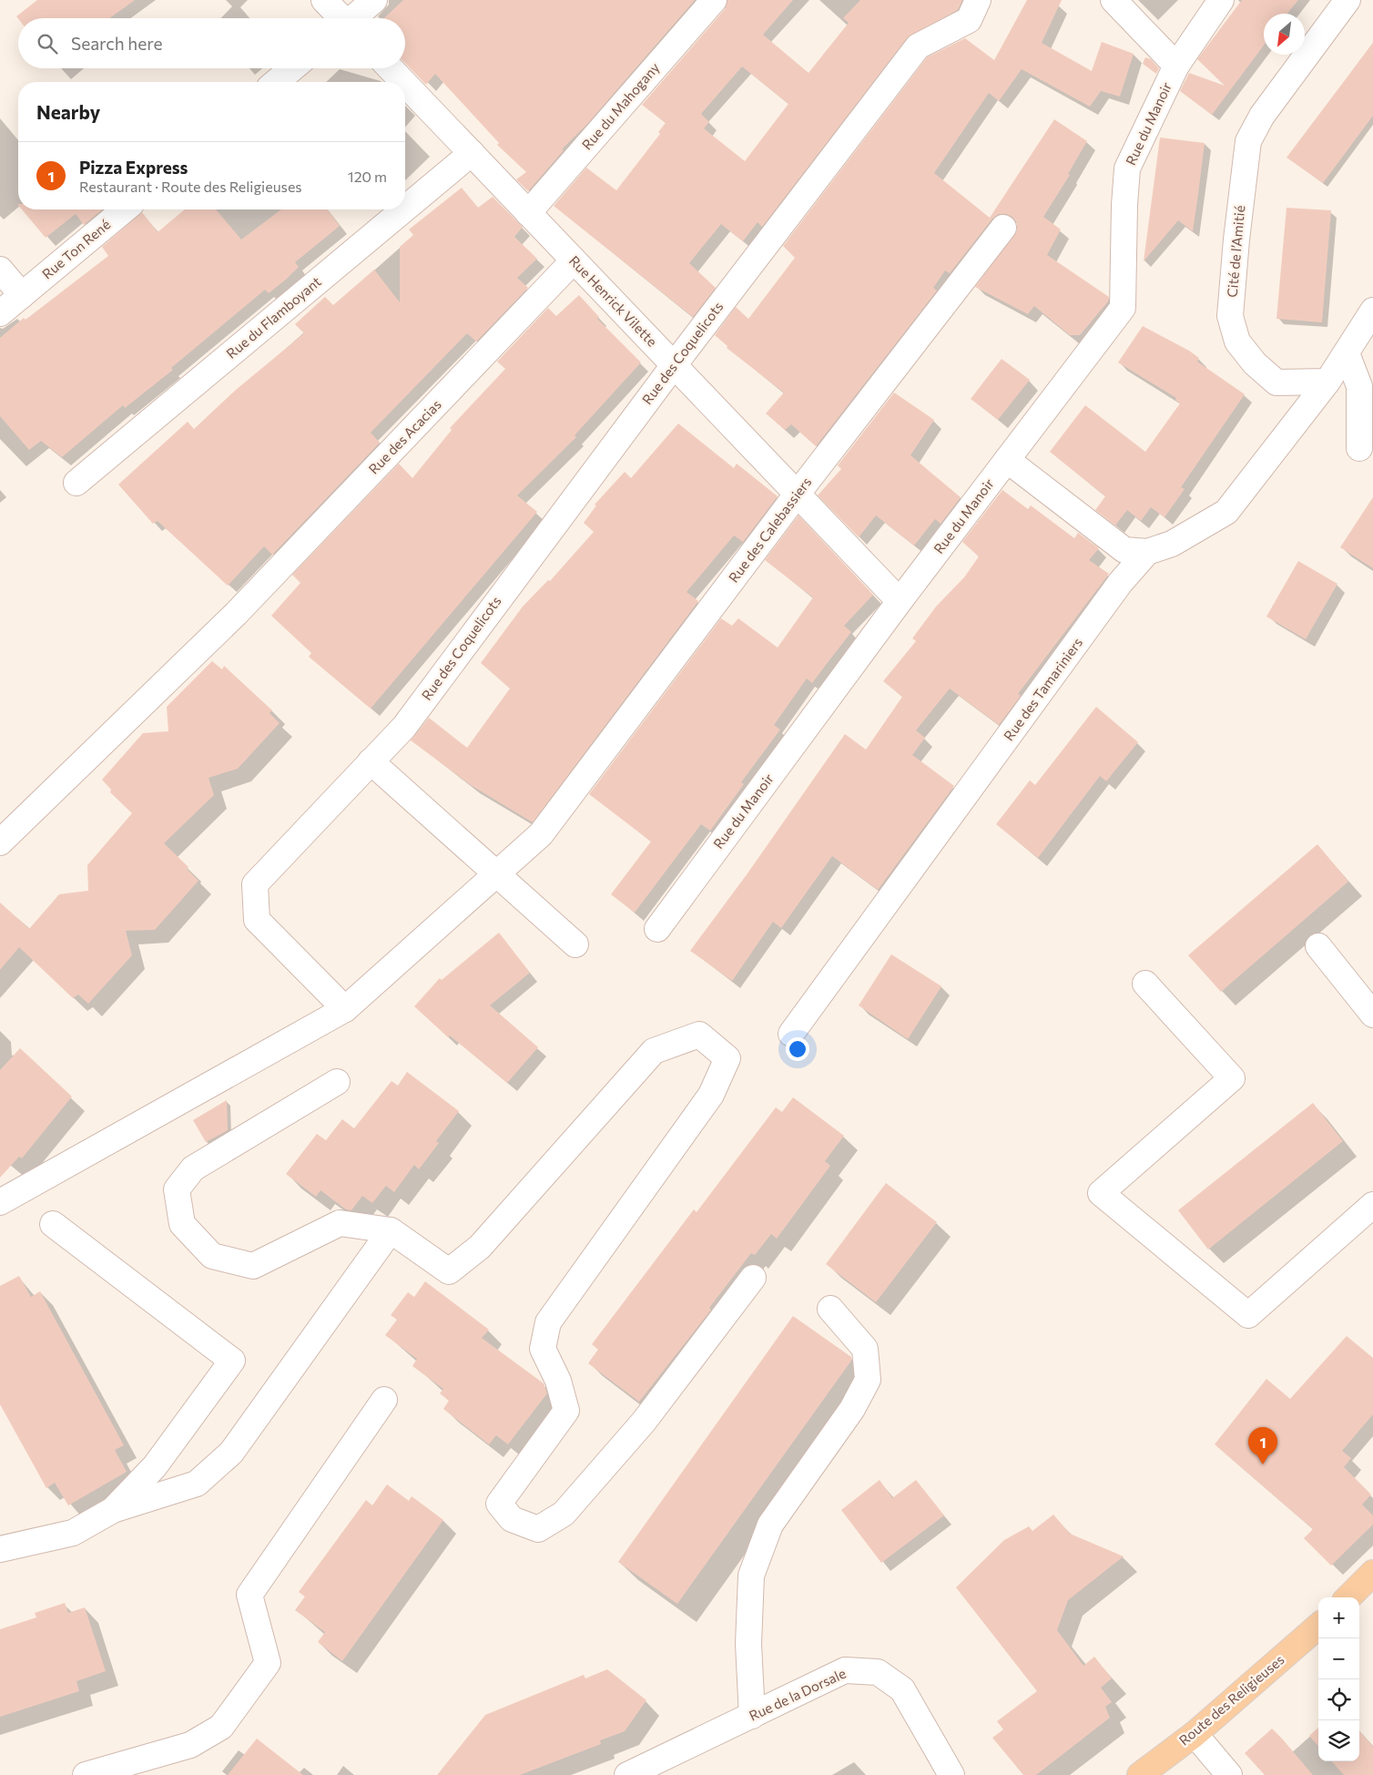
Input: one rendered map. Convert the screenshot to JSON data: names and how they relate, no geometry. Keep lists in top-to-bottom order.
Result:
{
  "streets": {
    "main road": ["Route des Religieuses"],
    "street": [
      "Rue du Mahogany",
      "Rue du Manoir",
      "Rue Ton René",
      "Cité de l’Amitié",
      "Rue Henrick Vilette",
      "Rue du Flamboyant",
      "Rue des Coquelicots",
      "Rue des Acacias",
      "Rue des Calebassiers",
      "Rue des Tamariniers",
      "Rue de la Dorsale"
    ]
  },
  "crossings": [
    ["Rue du Mahogany", "Rue Henrick Vilette"],
    ["Rue du Manoir", "Rue Henrick Vilette"],
    ["Rue Henrick Vilette", "Rue du Flamboyant"],
    ["Rue Henrick Vilette", "Rue des Coquelicots"],
    ["Rue Henrick Vilette", "Rue des Acacias"],
    ["Rue Henrick Vilette", "Rue des Calebassiers"],
    ["Rue des Coquelicots", "Rue des Calebassiers"]
  ],
  "north": "bottom left",
  "page": {
    "search": "Search here",
    "heading": "Nearby",
    "list": [
      {
        "mark": "1",
        "name": "Pizza Express",
        "note": "Restaurant · Route des Religieuses",
        "value": "120 m"
      }
    ],
    "pins": "1",
    "map_buttons": ["+", "−"]
  }
}
